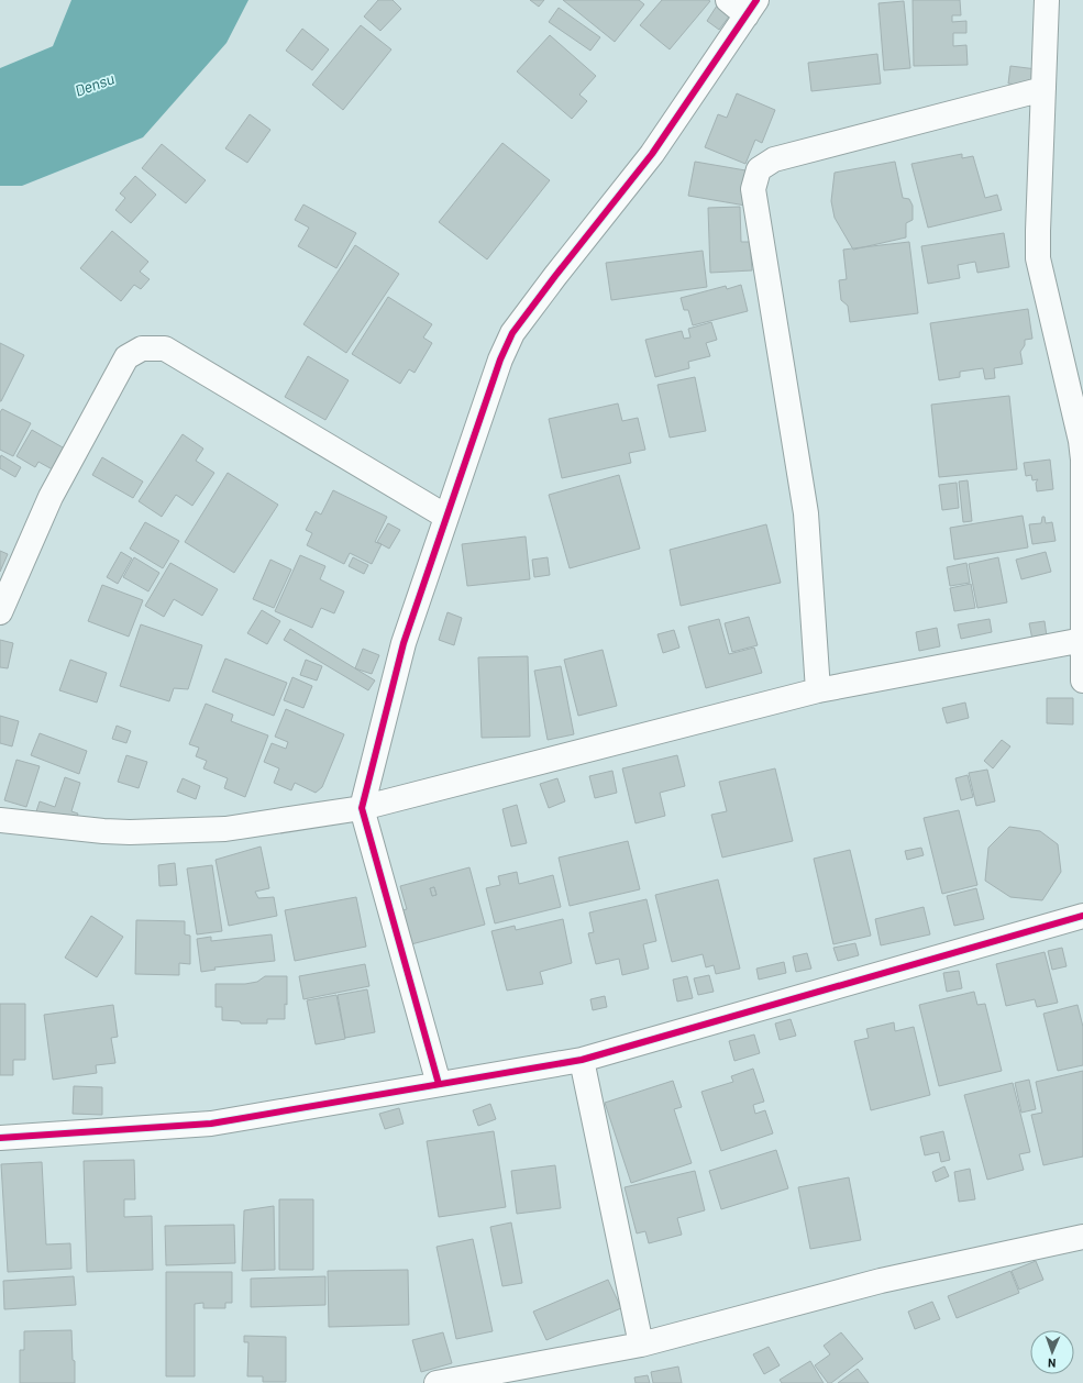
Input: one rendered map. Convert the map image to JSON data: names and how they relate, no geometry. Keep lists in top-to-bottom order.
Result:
{
  "water": ["Densu"],
  "north": "bottom"
}
